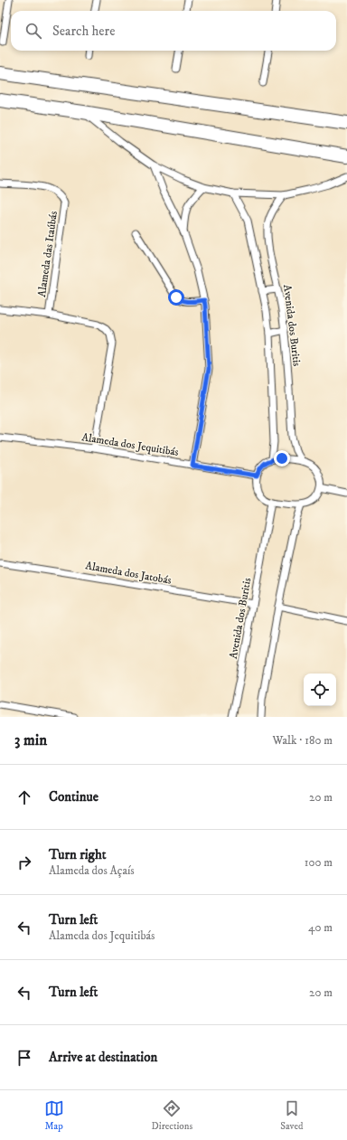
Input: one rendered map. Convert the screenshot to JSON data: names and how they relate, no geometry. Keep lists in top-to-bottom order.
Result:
{
  "streets": {
    "lane": [
      "Alameda das Itaúbás",
      "Avenida dos Buritis",
      "Alameda dos Jequitibás",
      "Alameda dos Jatobás"
    ]
  },
  "crossings": [
    ["Avenida dos Buritis", "Alameda dos Jequitibás"],
    ["Avenida dos Buritis", "Alameda dos Jatobás"]
  ],
  "page": {
    "search": "Search here",
    "heading": ["3 min", "Walk · 180 m"],
    "list": [
      ["Continue", "20 m"],
      ["Turn right", "Alameda dos Açaís", "100 m"],
      ["Turn left", "Alameda dos Jequitibás", "40 m"],
      ["Turn left", "20 m"],
      "Arrive at destination"
    ],
    "nav": ["Map", "Directions", "Saved"]
  }
}
